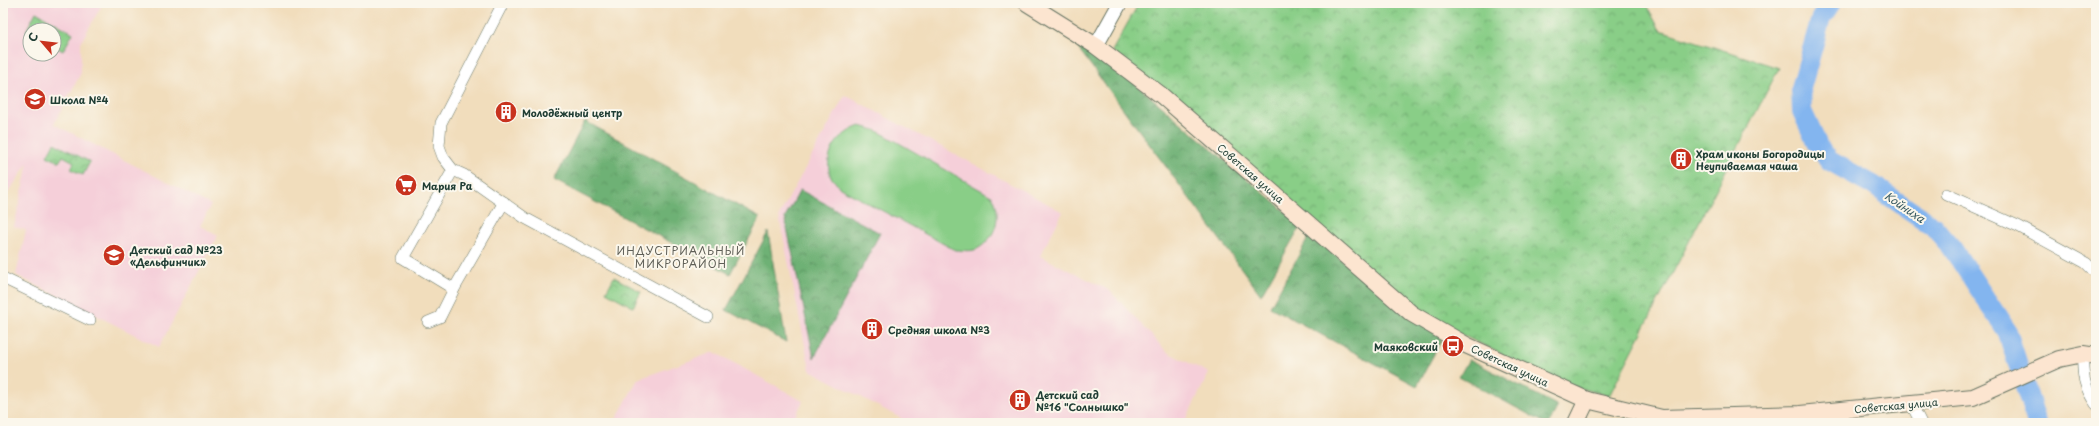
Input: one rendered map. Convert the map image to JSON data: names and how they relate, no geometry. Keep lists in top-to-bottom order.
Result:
{
  "streets": {
    "main road": ["Советская улица"]
  },
  "districts": ["ИНДУСТРИАЛЬНЫЙ МИКРОРАЙОН"],
  "water": ["Койниха"],
  "places": {
    "school or university": ["Школа №4", "Детский сад №23 «Дельфинчик»"],
    "building": [
      "Молодёжный центр",
      "Храм иконы Богородицы Неупиваемая чаша",
      "Средняя школа №3",
      "Детский сад №16 \"Солнышко\""
    ],
    "supermarket": ["Мария Ра"],
    "bus stop": ["Маяковский"]
  },
  "north": "top left"
}
